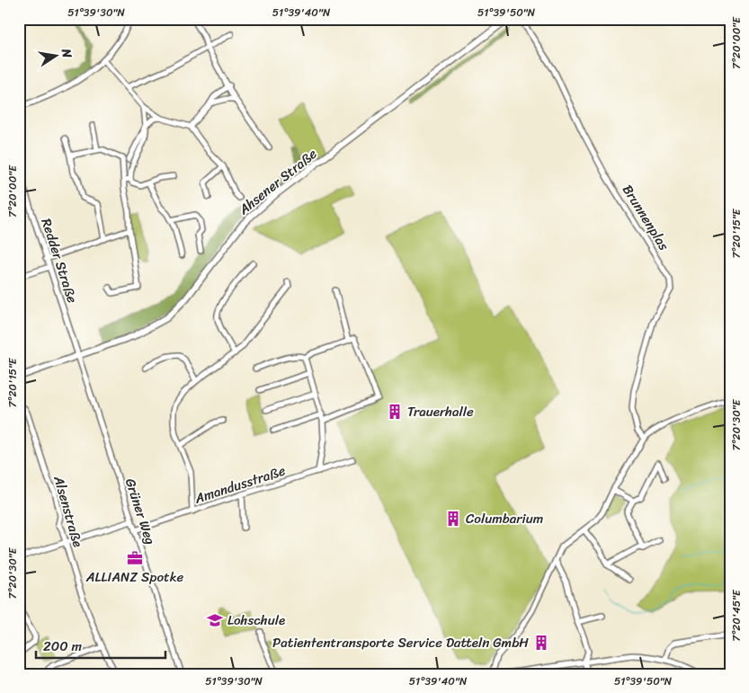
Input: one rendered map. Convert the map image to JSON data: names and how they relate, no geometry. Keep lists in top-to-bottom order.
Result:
{
  "streets": {
    "main road": ["Ahsener Straße"],
    "street": [
      "Brunnenplas",
      "Redder Straße",
      "Amandusstraße",
      "Alsenstraße",
      "Grüner Weg"
    ]
  },
  "crossings": [
    ["Ahsener Straße", "Redder Straße"],
    ["Ahsener Straße", "Grüner Weg"],
    ["Redder Straße", "Grüner Weg"],
    ["Amandusstraße", "Grüner Weg"]
  ],
  "places": {
    "building": ["Trauerhalle", "Columbarium", "Patiententransporte Service Datteln GmbH"],
    "office": ["ALLIANZ Spotke"],
    "school or university": ["Lohschule"]
  },
  "scale_bar": "200 m",
  "north": "right",
  "coordinates": [
    "51°39'30\"N",
    "51°39'40\"N",
    "51°39'50\"N",
    "7°20'00\"E",
    "7°20'15\"E",
    "7°20'30\"E",
    "7°20'45\"E"
  ]
}
